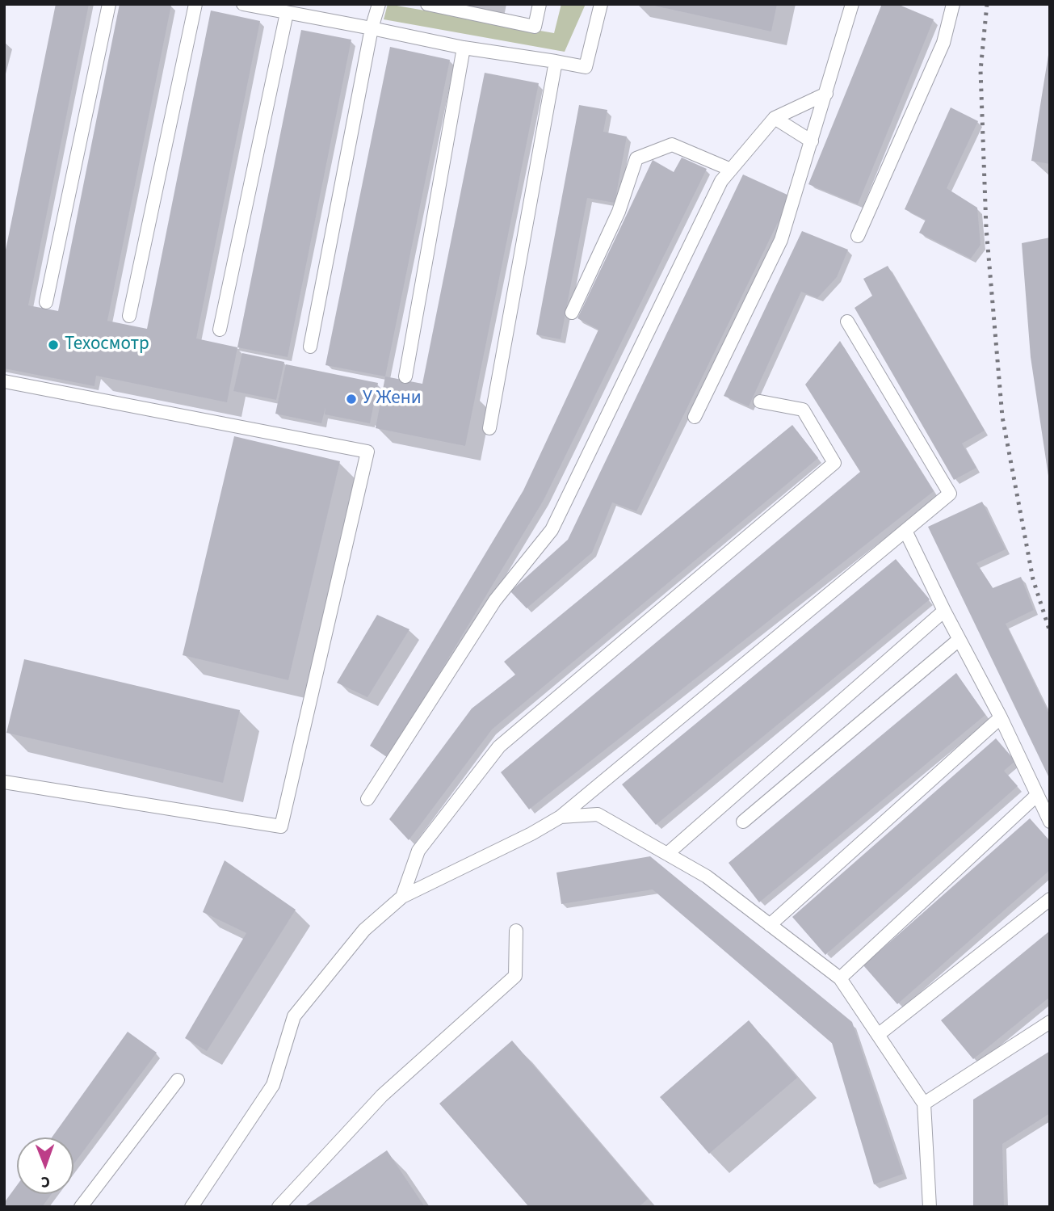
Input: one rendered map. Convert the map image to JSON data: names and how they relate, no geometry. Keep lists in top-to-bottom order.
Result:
{
  "places": ["Техосмотр", "У Жени"],
  "north": "bottom"
}
